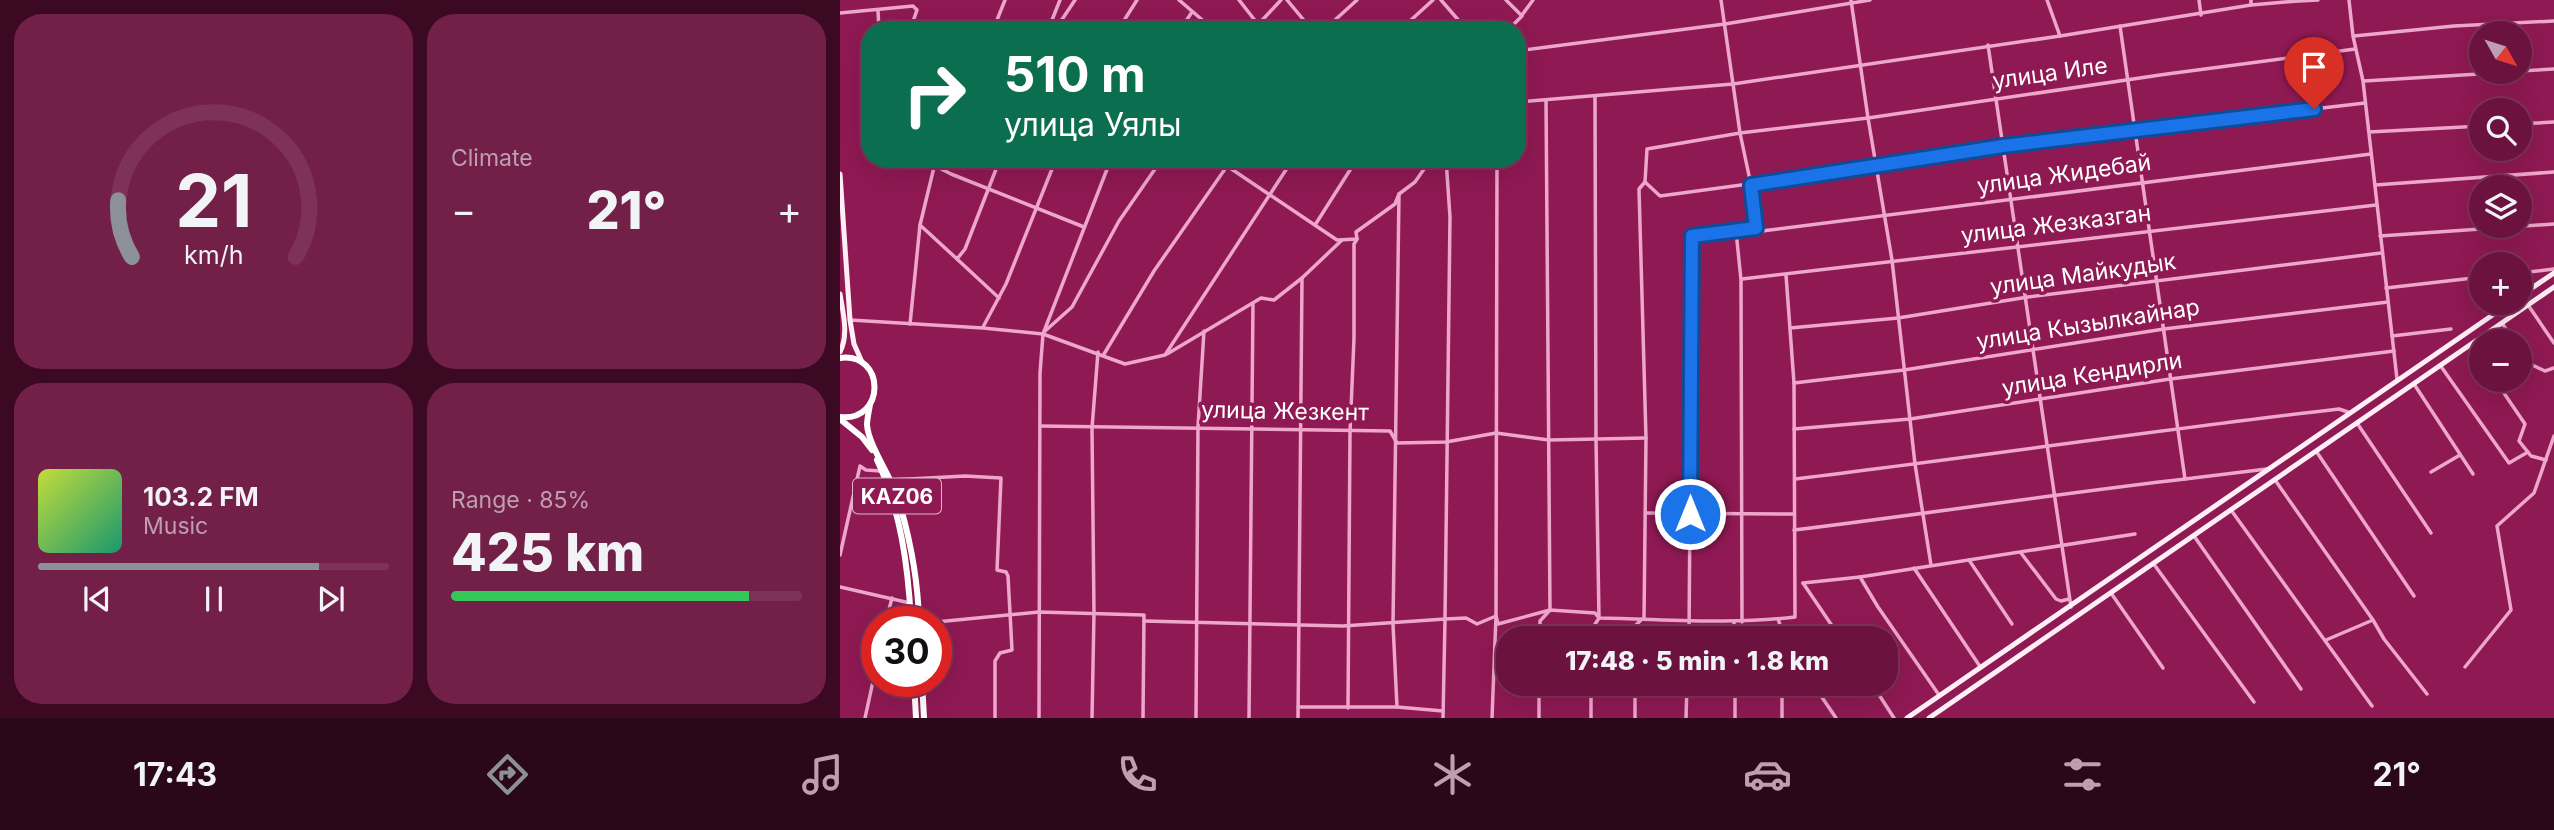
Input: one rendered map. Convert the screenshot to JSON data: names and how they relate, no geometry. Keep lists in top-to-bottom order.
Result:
{
  "streets": {
    "highway": ["KАZ06"],
    "street": [
      "улица Иле",
      "улица Жидебай",
      "улица Жезказган",
      "улица Майкудык",
      "улица Кызылкайнар",
      "улица Кендирли",
      "улица Жезкент"
    ]
  },
  "crossings": [
    ["улица Иле", "улица Кендирли"],
    ["улица Жидебай", "улица Кендирли"],
    ["улица Жезказган", "улица Кендирли"],
    ["улица Майкудык", "улица Кендирли"],
    ["улица Кызылкайнар", "улица Кендирли"]
  ],
  "north": "bottom right",
  "page": {
    "tile": [
      "Climate",
      ["Range · 85%", "425 km"]
    ],
    "map_buttons": ["+", "−"],
    "turn": ["510 m", "улица Уялы"],
    "heat": ["−", "21°", "+"],
    "song": ["103.2 FM", "Music"],
    "limit": "30",
    "trip": "17:48 · 5 min · 1.8 km",
    "tabs": ["17:43", "21°"],
    "gauge": ["21", "km/h"]
  }
}
